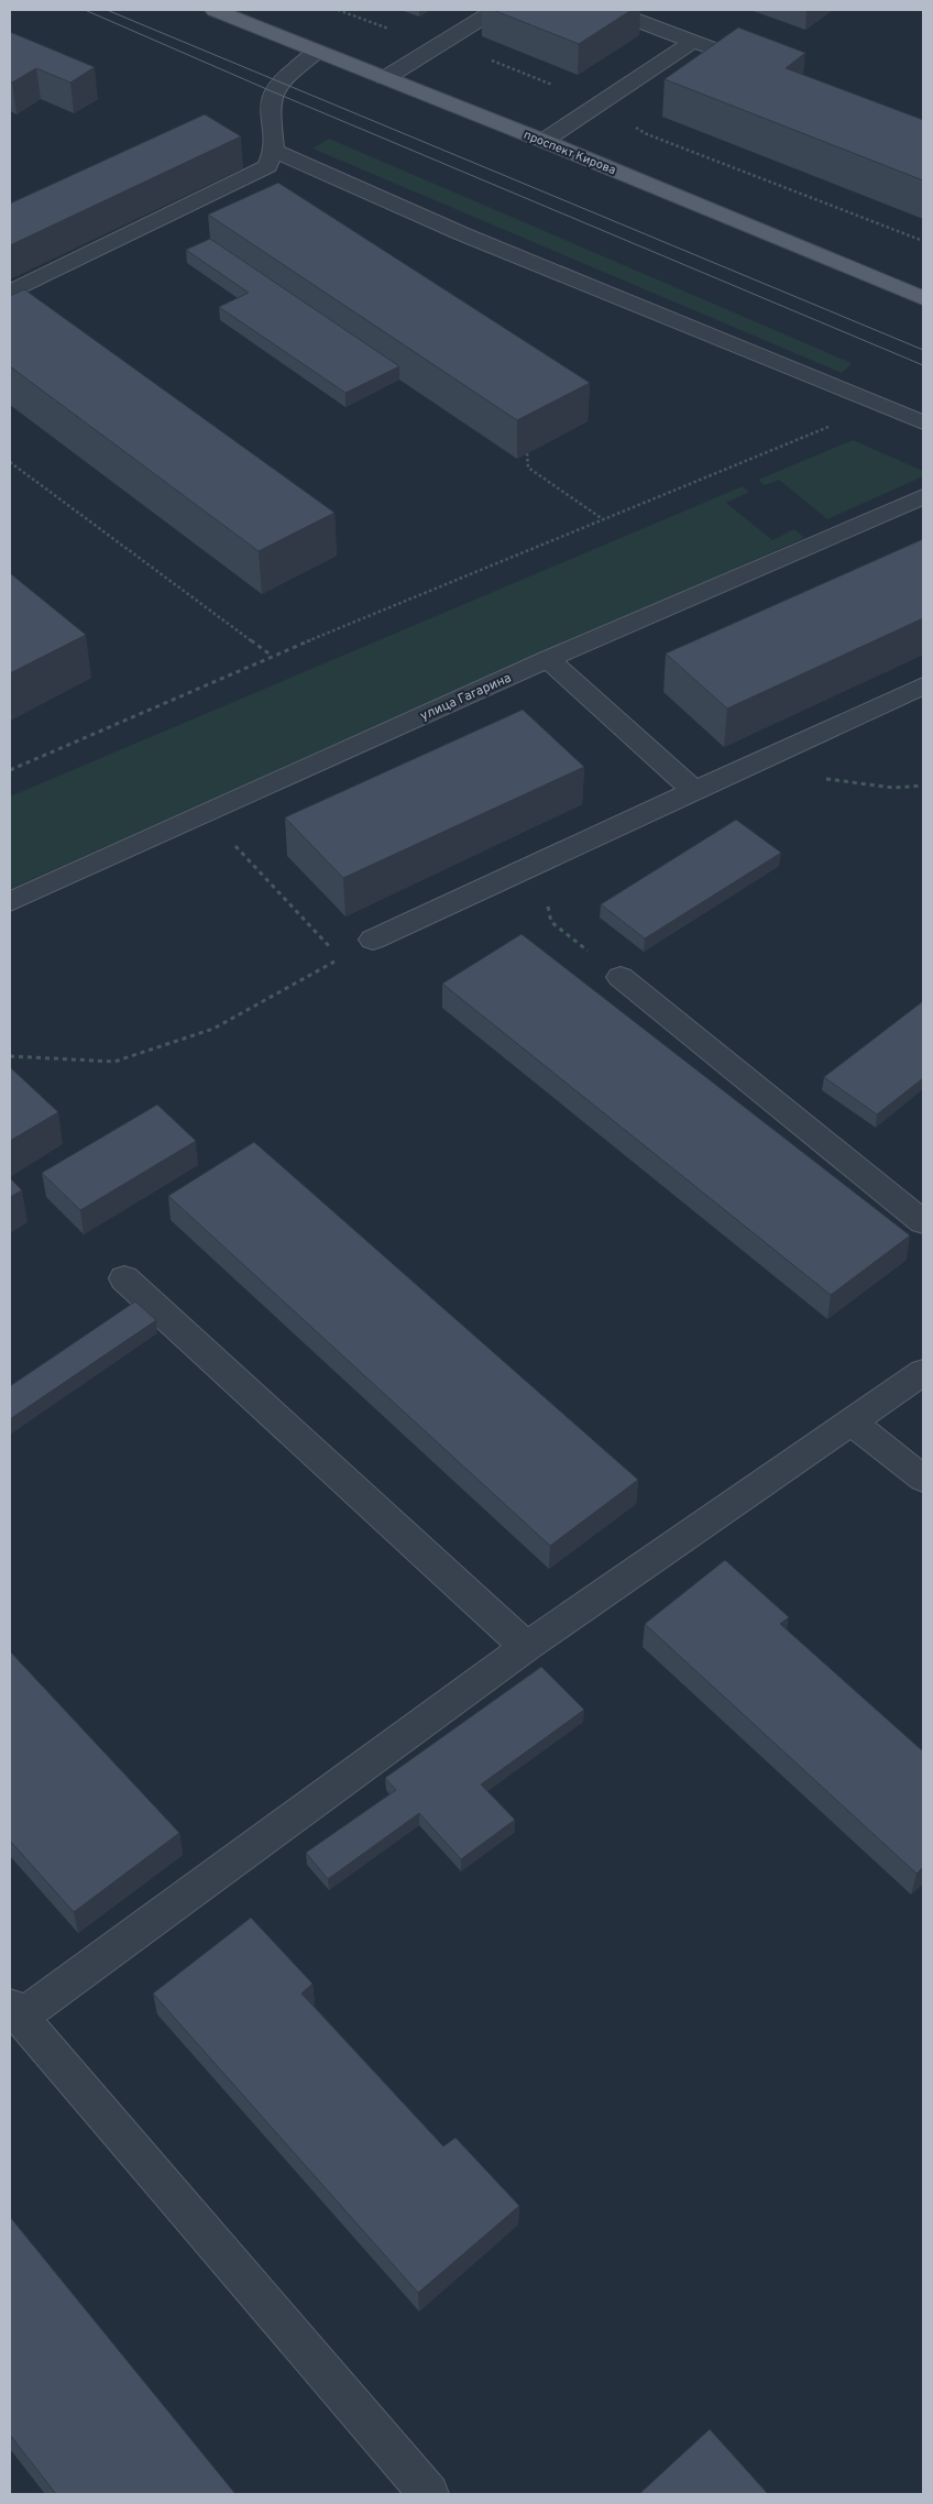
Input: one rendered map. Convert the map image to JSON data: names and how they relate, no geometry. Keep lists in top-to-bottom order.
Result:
{
  "streets": {
    "main road": ["проспект Кирова"],
    "street": ["улица Гагарина"]
  }
}
